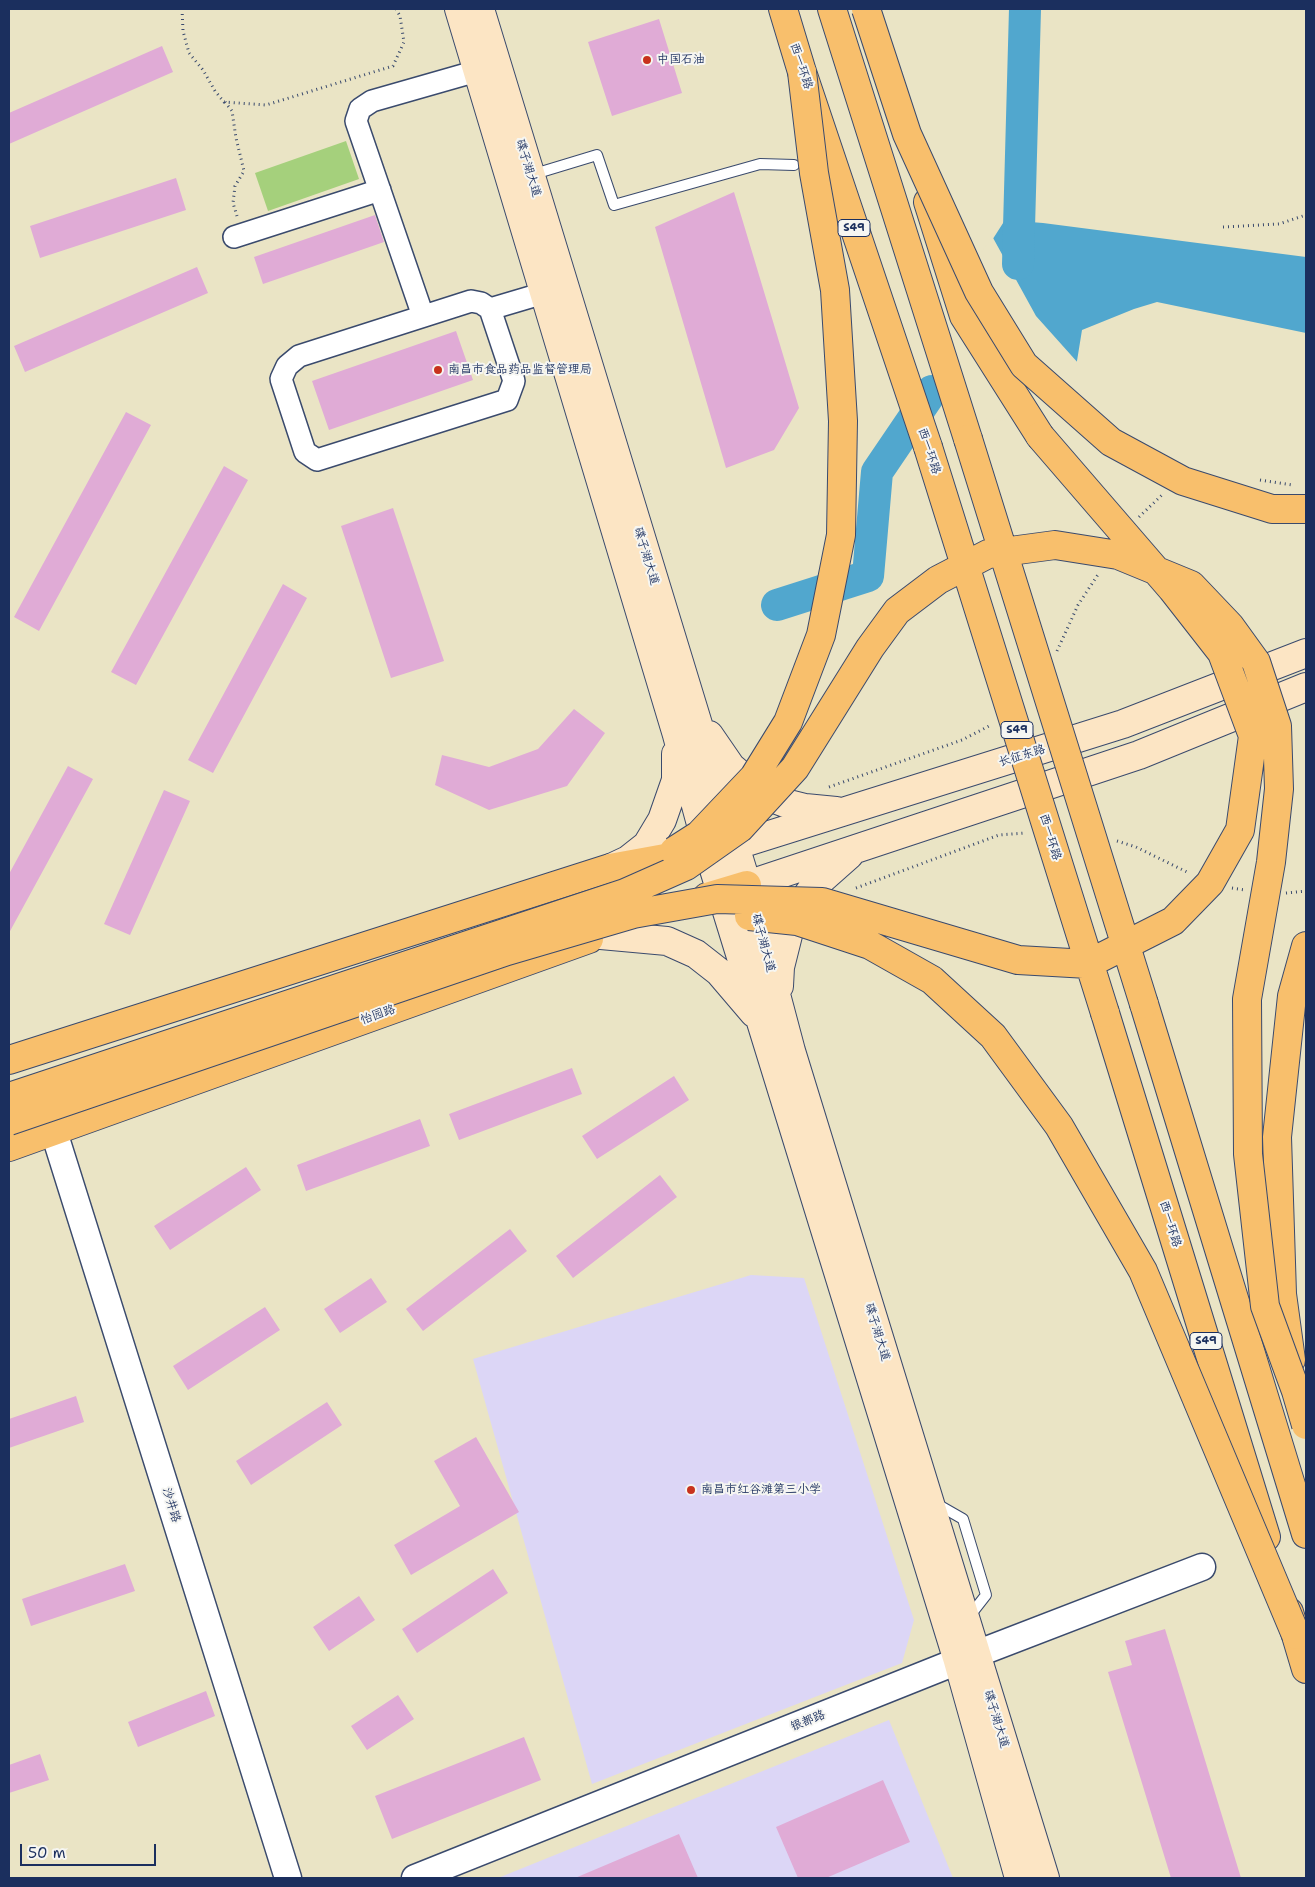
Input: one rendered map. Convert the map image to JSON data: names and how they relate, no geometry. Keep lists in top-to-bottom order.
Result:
{
  "streets": {
    "main road": [
      "西一环路",
      "碟子湖大道",
      "S49",
      "长征东路",
      "怡园路"
    ],
    "street": ["沙井路", "银都路"]
  },
  "crossings": [
    ["碟子湖大道", "长征东路"],
    ["碟子湖大道", "怡园路"],
    ["碟子湖大道", "银都路"],
    ["怡园路", "沙井路"]
  ],
  "places": ["中国石油", "南昌市食品药品监督管理局", "南昌市红谷滩第三小学"],
  "scale_bar": "50 m"
}
